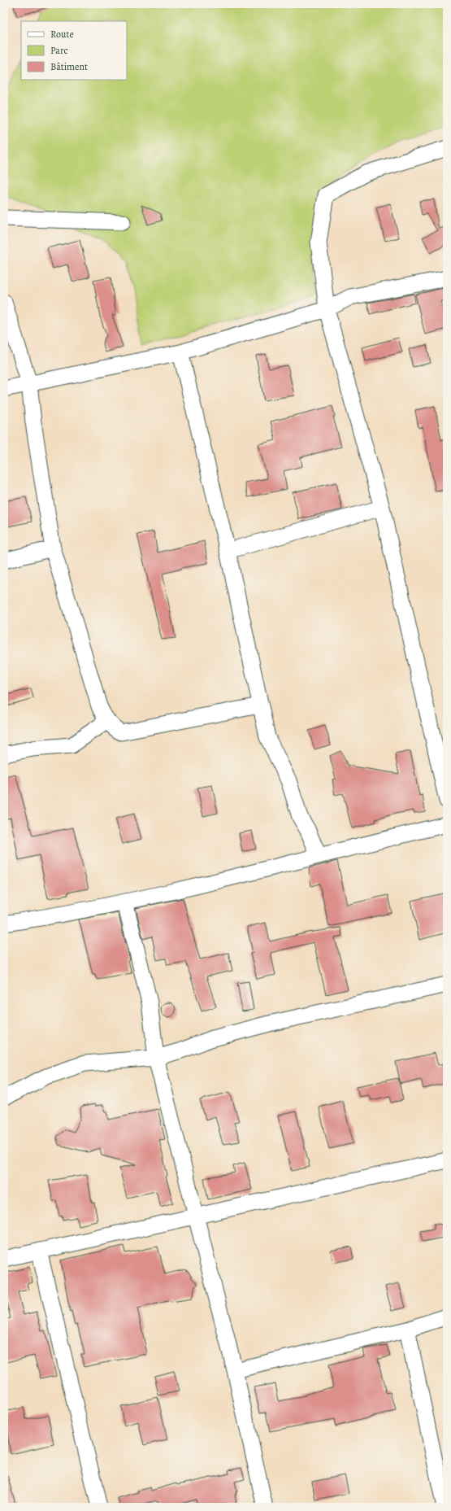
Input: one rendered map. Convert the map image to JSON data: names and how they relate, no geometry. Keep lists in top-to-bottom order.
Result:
{
  "legend": ["Route", "Parc", "Bâtiment"]
}
